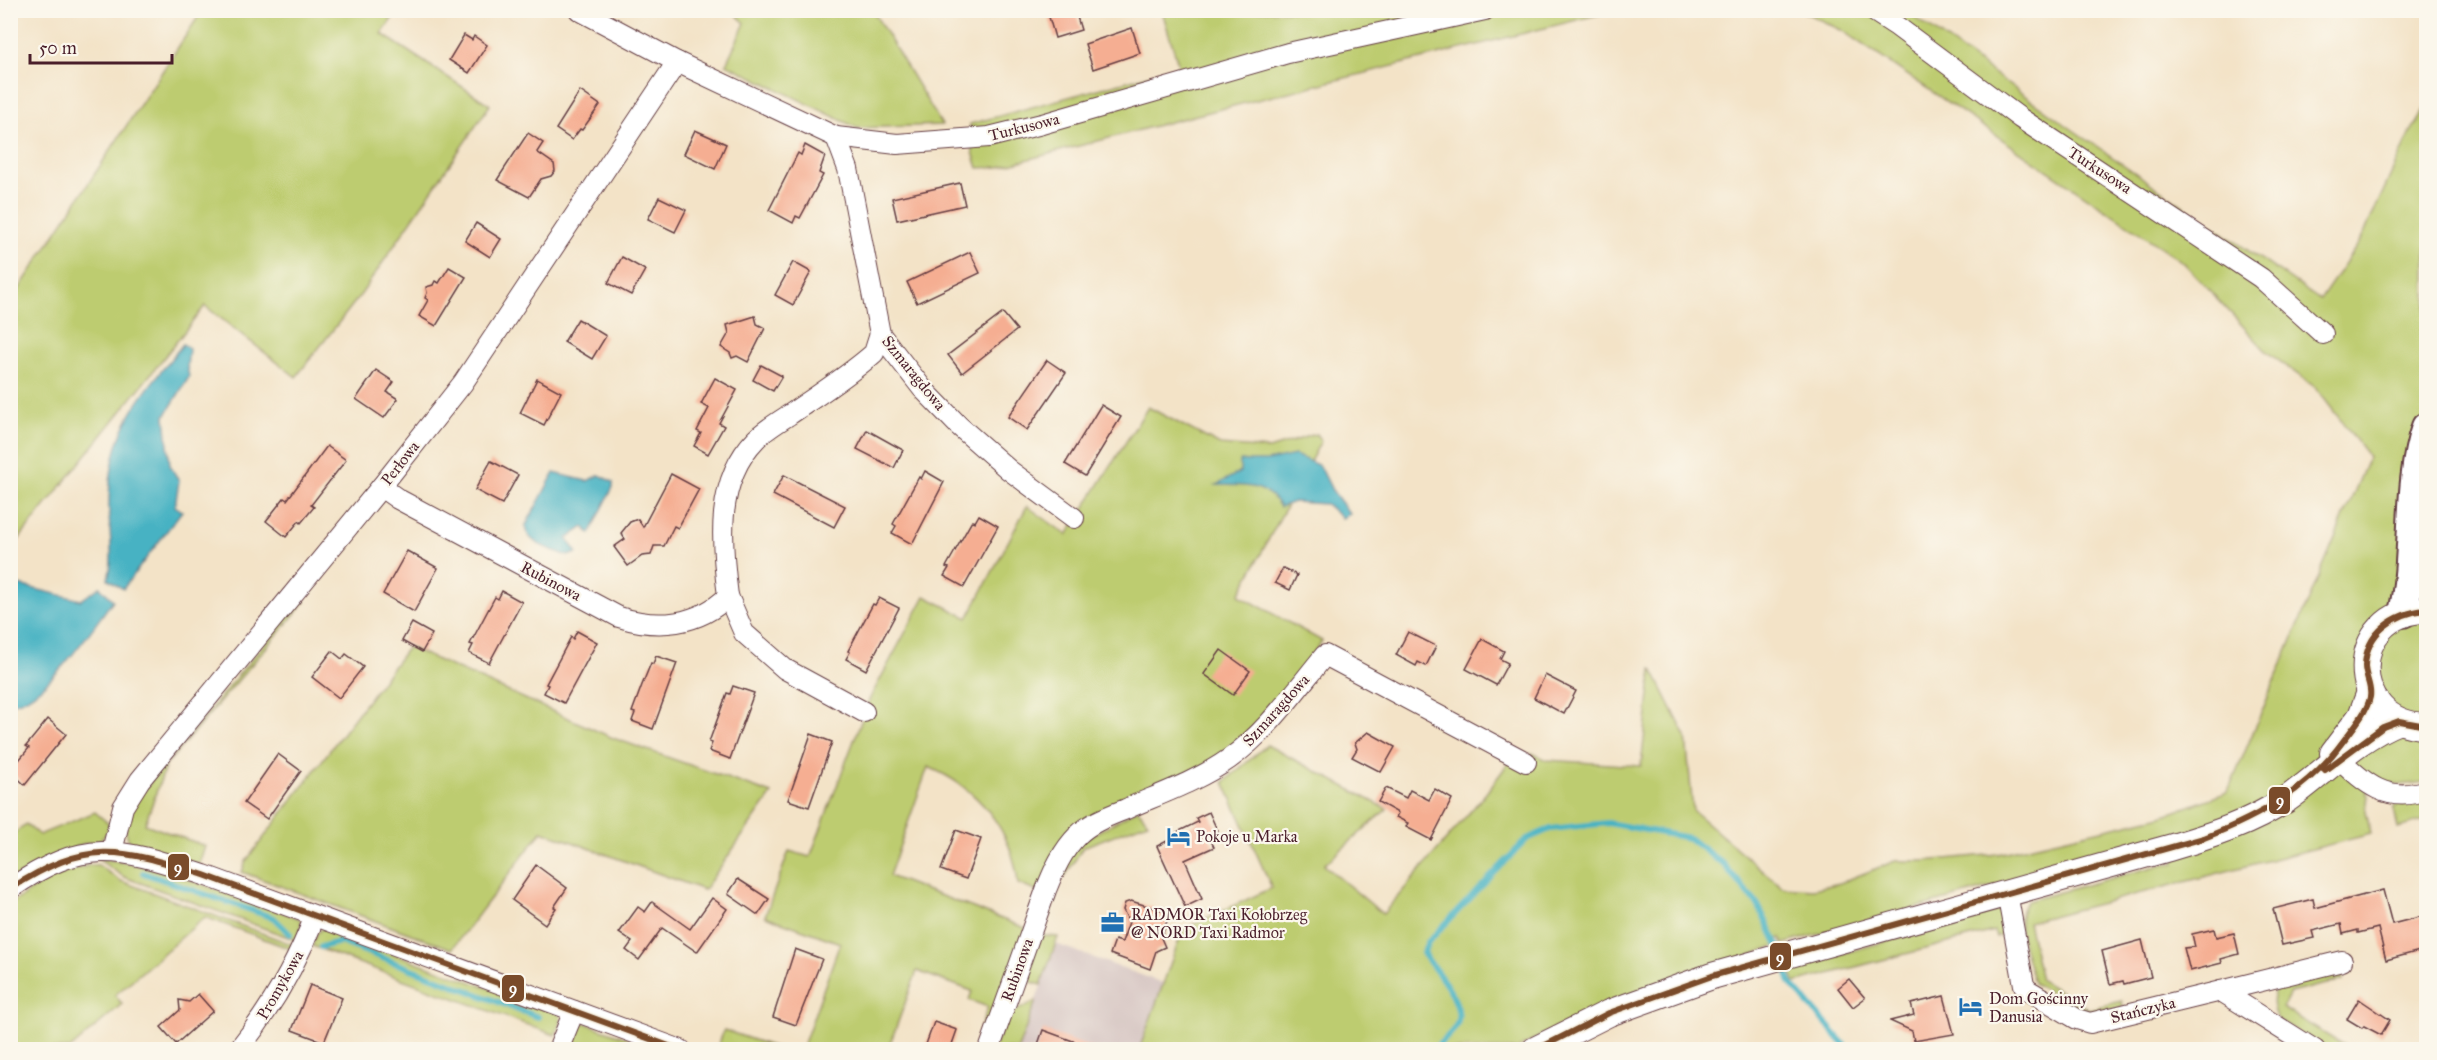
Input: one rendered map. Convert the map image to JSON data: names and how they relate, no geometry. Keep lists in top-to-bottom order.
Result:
{
  "streets": {
    "street": [
      "Turkusowa",
      "Szmaragdowa",
      "Perłowa",
      "Rubinowa",
      "Promykowa",
      "Stańczyka"
    ]
  },
  "crossings": [
    ["Turkusowa", "Szmaragdowa"],
    ["Turkusowa", "Perłowa"],
    ["Szmaragdowa", "Rubinowa"],
    ["Perłowa", "Rubinowa"]
  ],
  "places": {
    "hotel": ["Pokoje u Marka", "Dom Gościnny Danusia"],
    "office": ["RADMOR Taxi Kołobrzeg @ NORD Taxi Radmor"]
  },
  "lines": ["transit line 9"],
  "scale_bar": "50 m"
}
